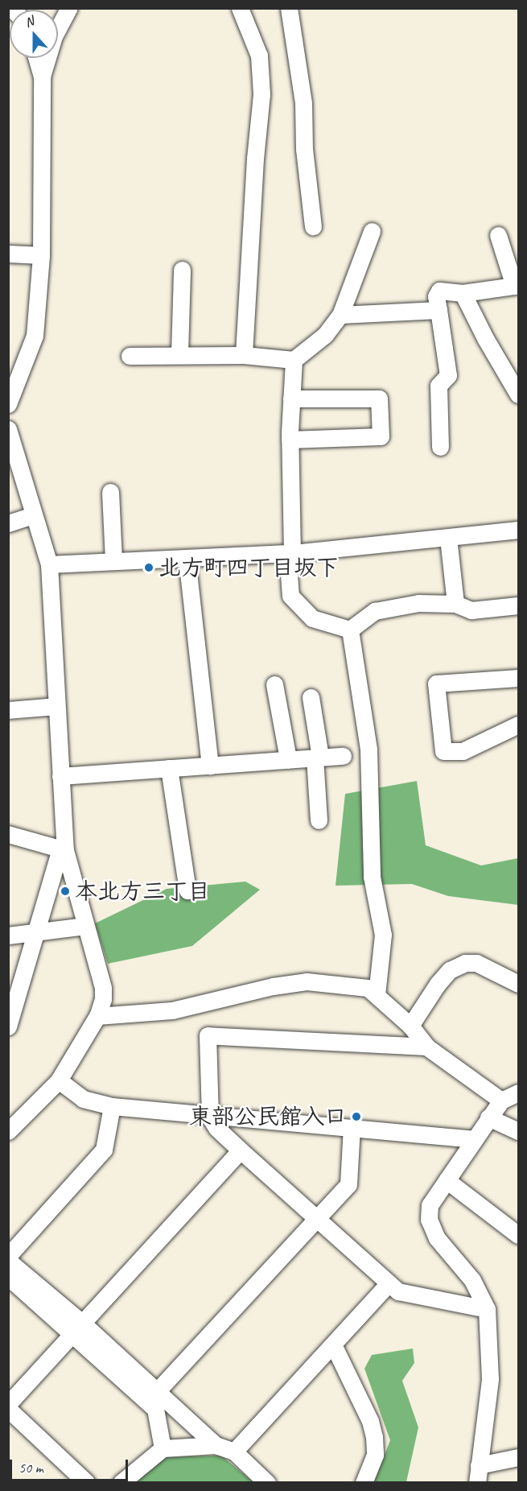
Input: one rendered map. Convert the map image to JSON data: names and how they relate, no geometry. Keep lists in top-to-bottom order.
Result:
{
  "places": ["北方町四丁目坂下", "本北方三丁目", "東部公民館入口"],
  "scale_bar": "50 m",
  "north": "top"
}
